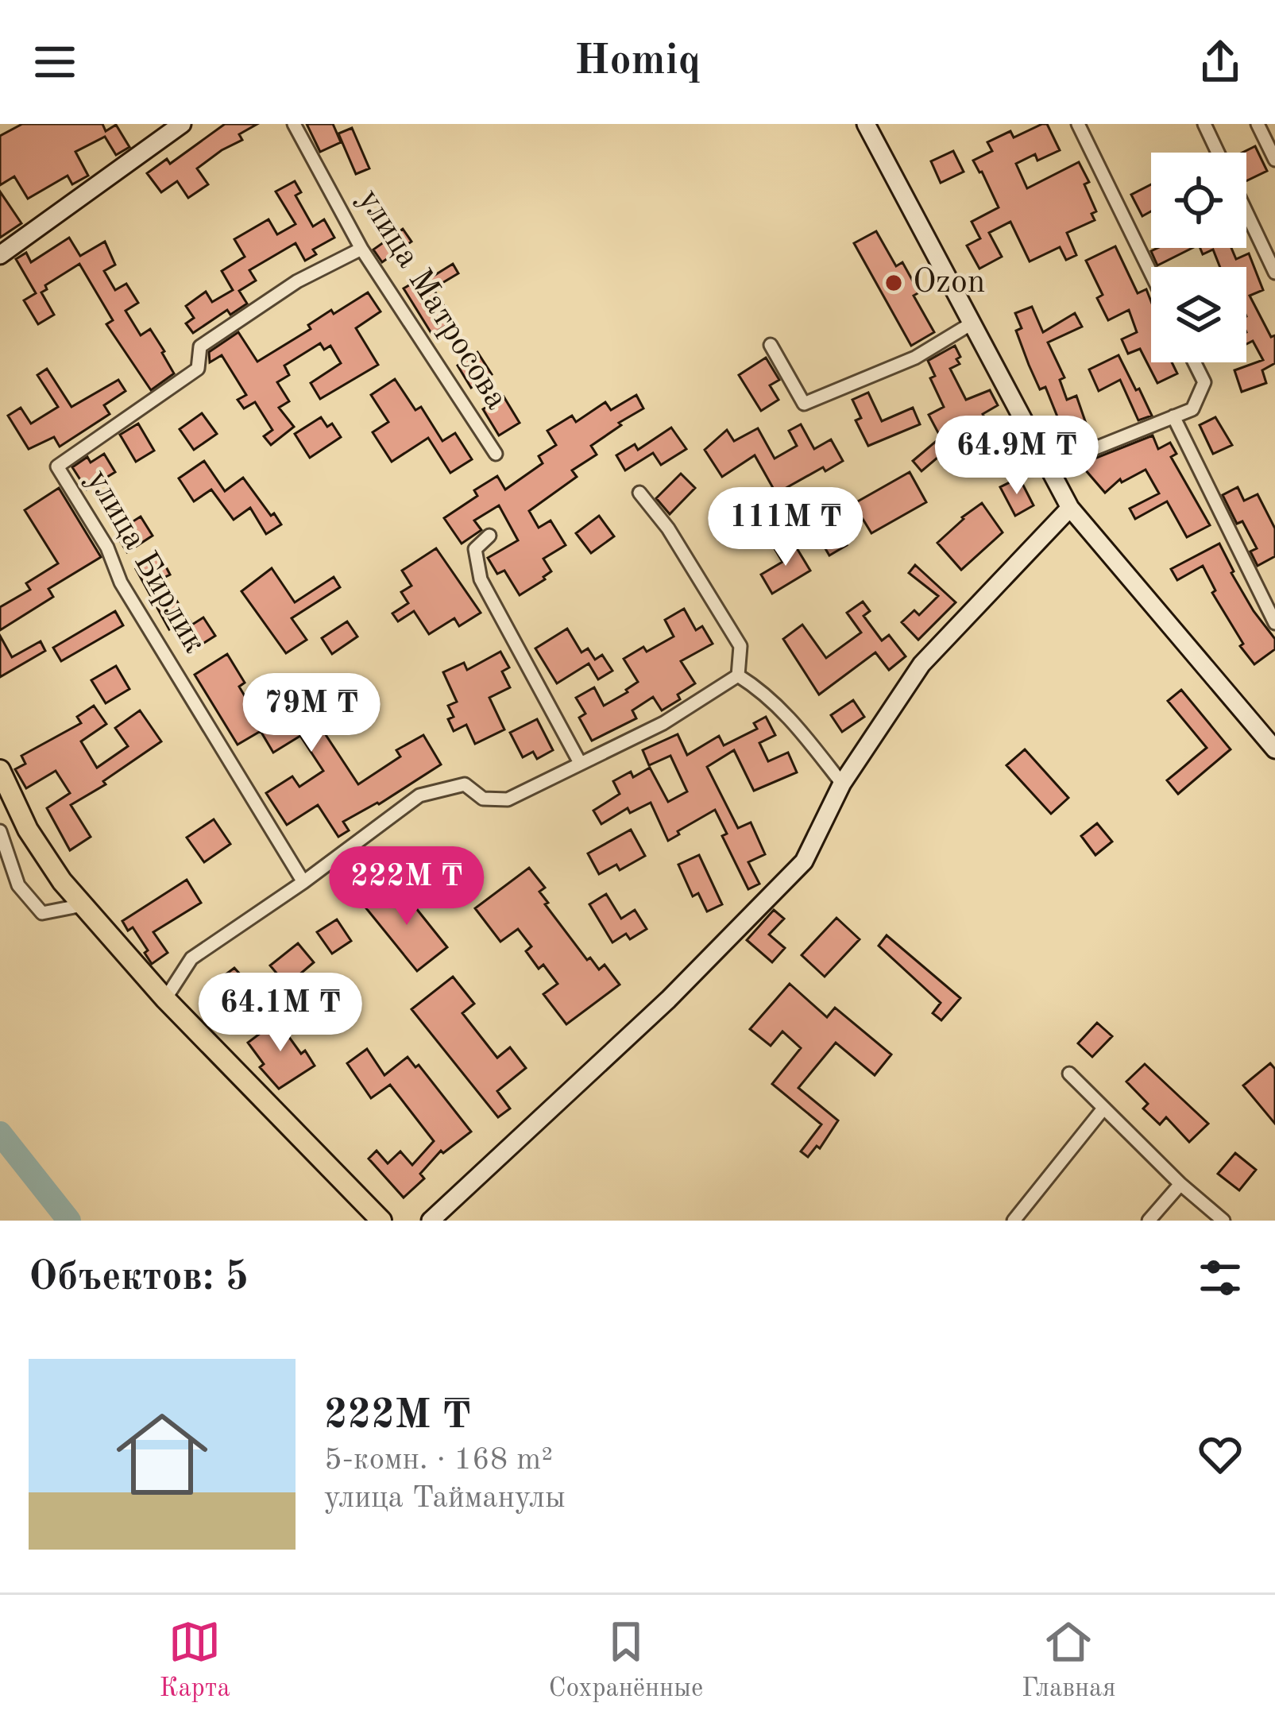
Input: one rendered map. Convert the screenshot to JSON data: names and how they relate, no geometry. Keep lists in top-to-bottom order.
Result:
{
  "streets": {
    "street": ["улица Матросова", "улица Бирлик"]
  },
  "crossings": [
    ["улица Матросова", "улица Бирлик"]
  ],
  "places": ["Ozon"],
  "page": {
    "header": "Homiq",
    "price": [
      "64.9M ₸",
      "111M ₸",
      "79M ₸",
      "222M ₸",
      "64.1M ₸"
    ],
    "heading": "Объектов: 5",
    "list": [
      {
        "name": "222M ₸",
        "note": "5-комн. · 168 m² · улица Тайманулы"
      }
    ],
    "tabs": ["Карта", "Сохранённые", "Главная"]
  }
}
